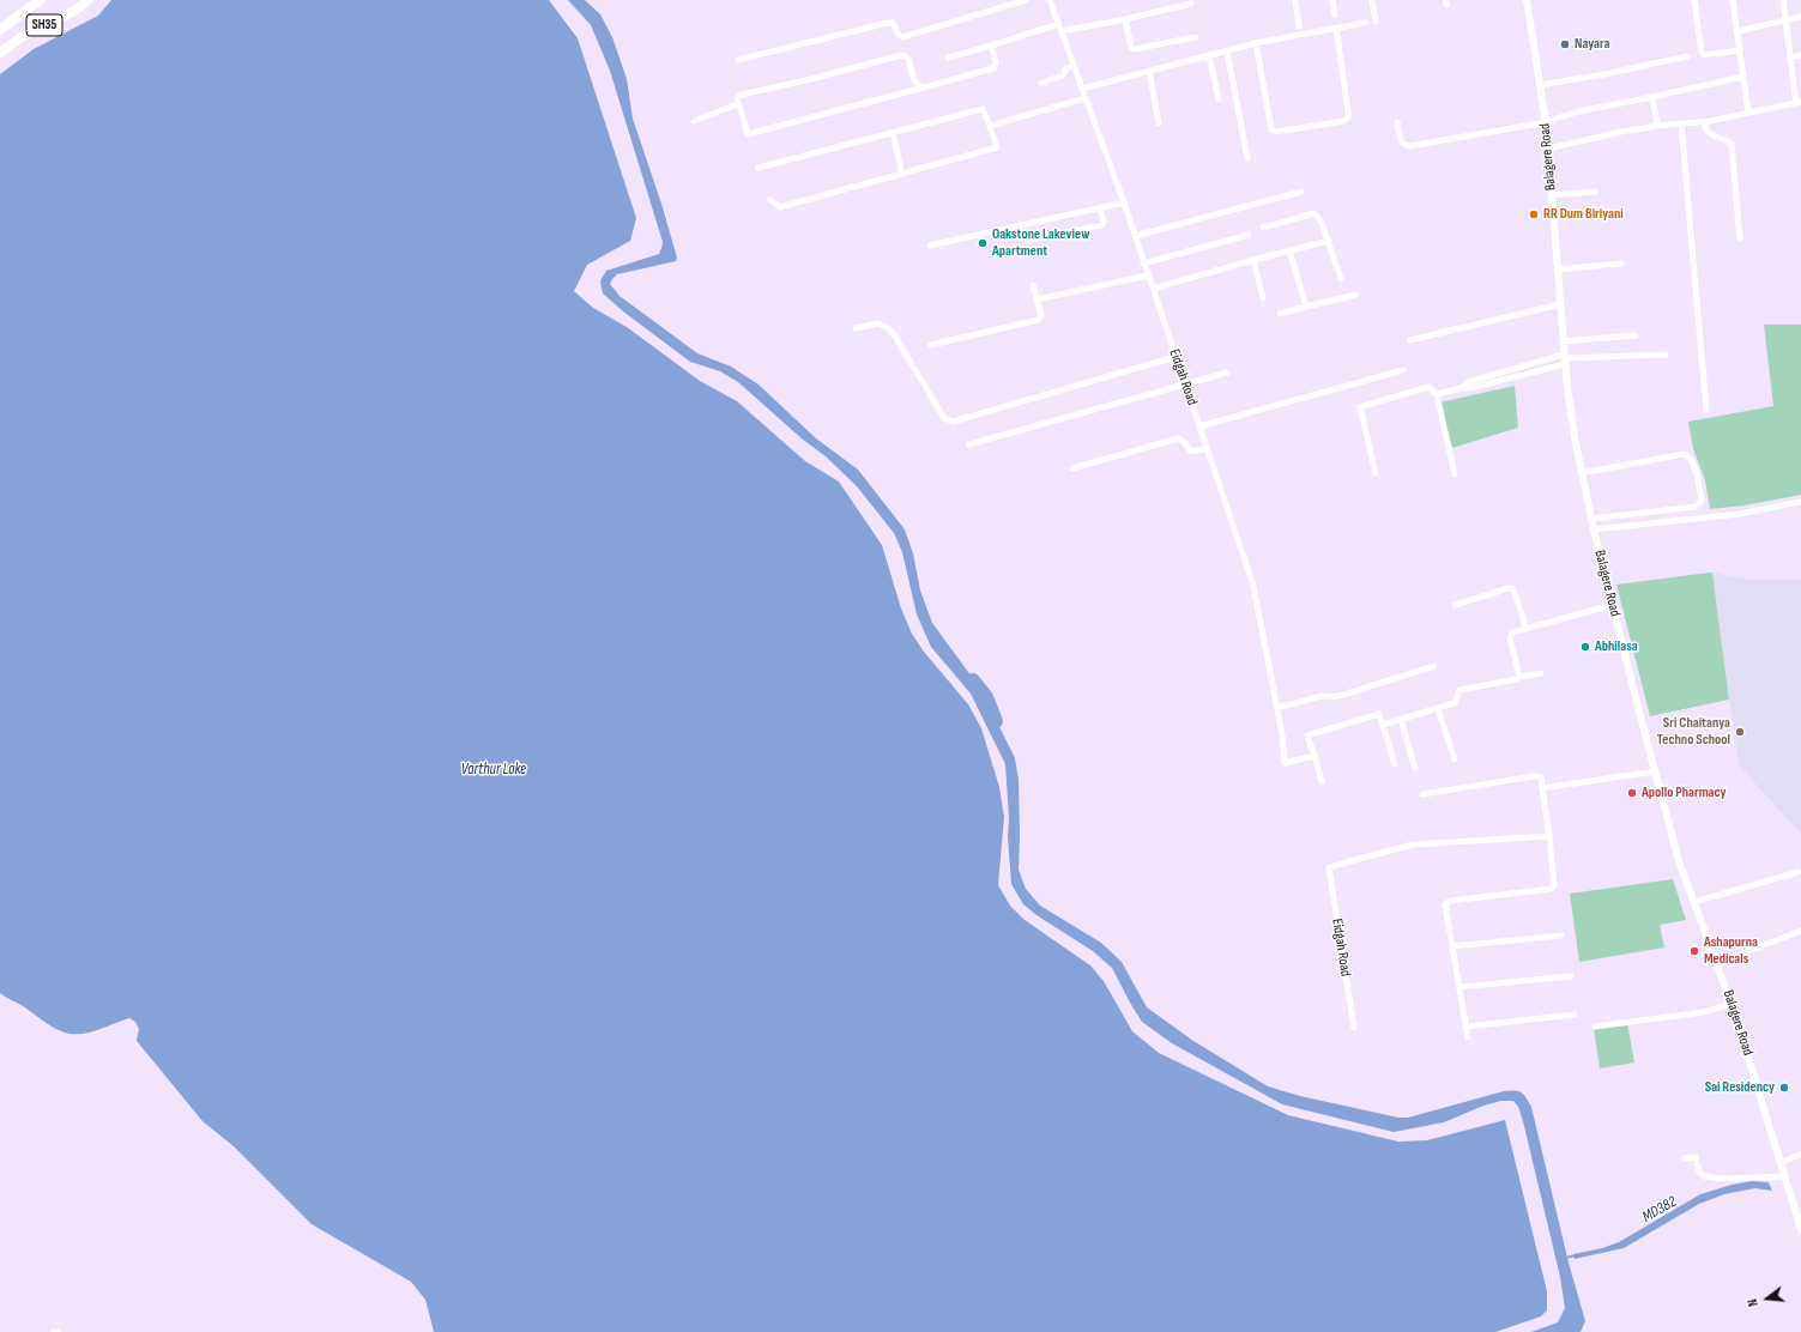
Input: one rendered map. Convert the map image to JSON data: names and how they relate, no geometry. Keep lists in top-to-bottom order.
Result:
{
  "streets": {
    "main road": ["SH35"],
    "street": ["Balagere Road", "Eidgah Road"]
  },
  "water": ["Varthur Lake", "MD382"],
  "places": [
    "Nayara",
    "RR Dum Biriyani",
    "Oakstone Lakeview Apartment",
    "Abhilasa",
    "Sri Chaitanya Techno School",
    "Apollo Pharmacy",
    "Ashapurna Medicals",
    "Sai Residency"
  ],
  "north": "left"
}
